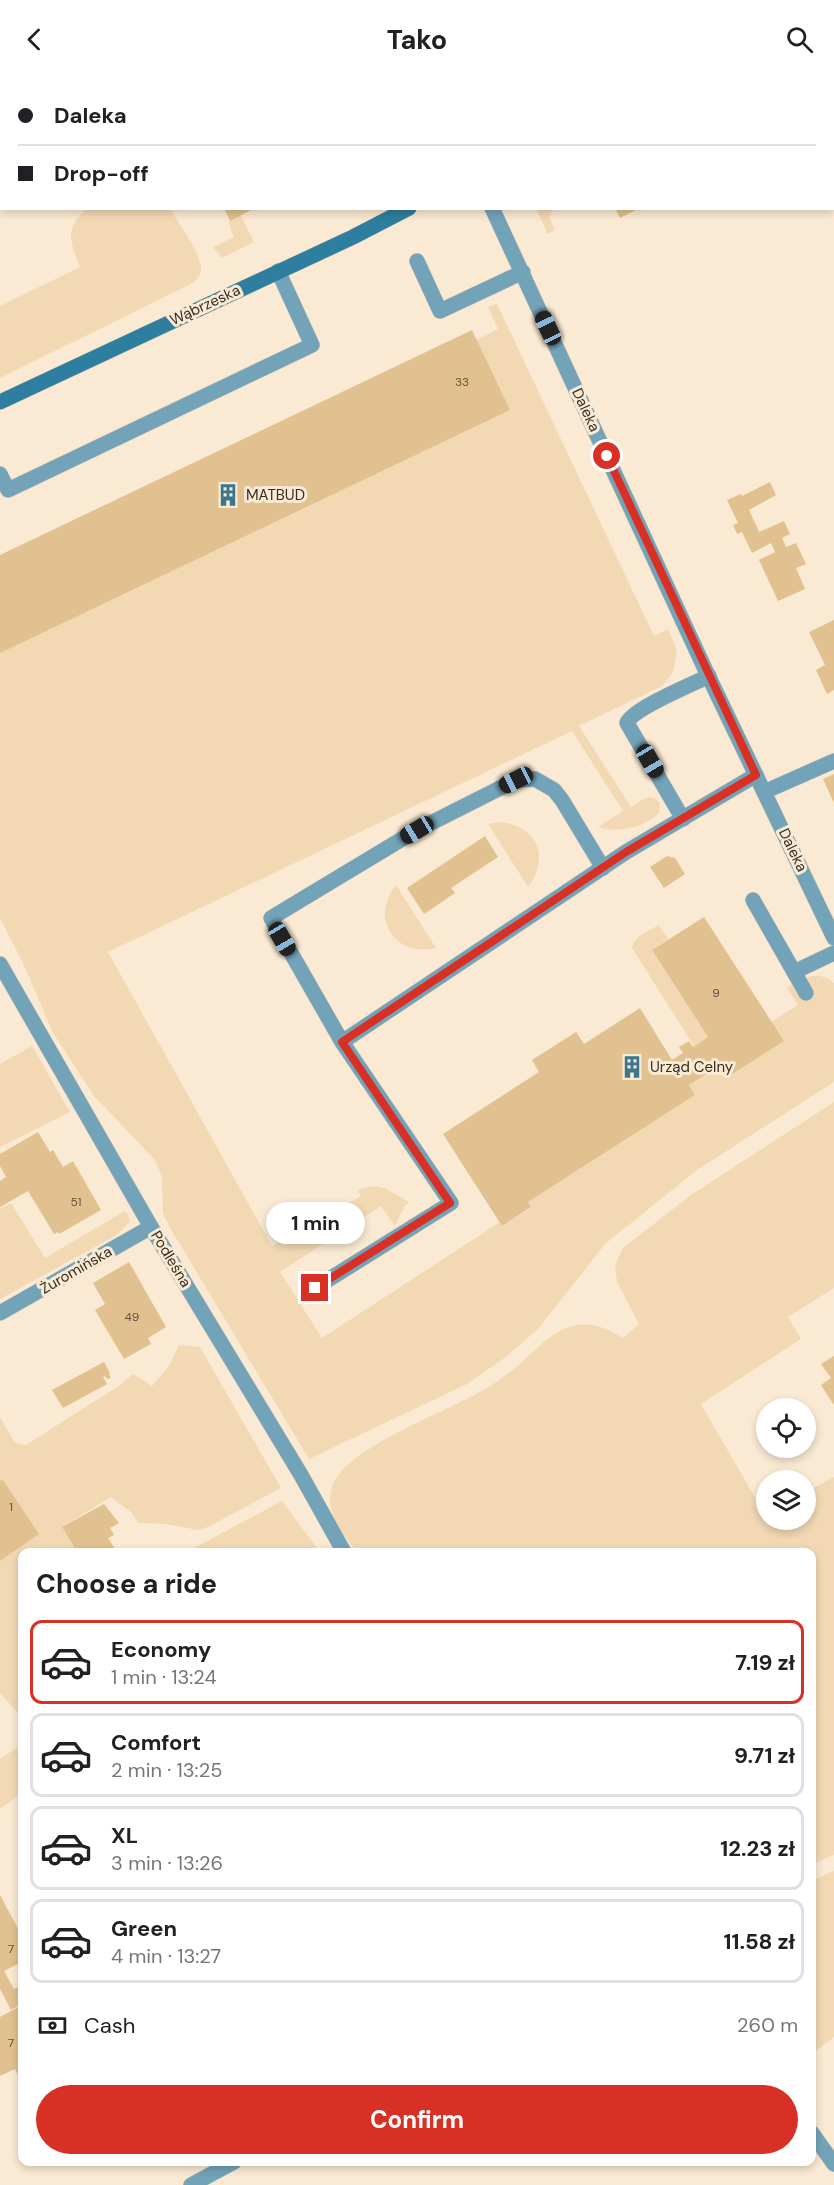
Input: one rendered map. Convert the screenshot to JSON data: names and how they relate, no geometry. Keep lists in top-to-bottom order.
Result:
{
  "streets": {
    "street": [
      "Wąbrzeska",
      "Daleka",
      "Podleśna",
      "Żuromińska"
    ]
  },
  "crossings": [
    ["Podleśna", "Żuromińska"]
  ],
  "places": {
    "building": ["MATBUD", "Urząd Celny"]
  },
  "house_numbers": [
    "33",
    "9",
    "51",
    "49",
    "1",
    "7",
    "7"
  ],
  "page": {
    "header": "Tako",
    "banner": ["Daleka", "Drop-off"],
    "bubble": "1 min",
    "heading": "Choose a ride",
    "list": [
      {
        "name": "Economy",
        "note": "1 min · 13:24",
        "value": "7.19 zł"
      },
      {
        "name": "Comfort",
        "note": "2 min · 13:25",
        "value": "9.71 zł"
      },
      {
        "name": "XL",
        "note": "3 min · 13:26",
        "value": "12.23 zł"
      },
      {
        "name": "Green",
        "note": "4 min · 13:27",
        "value": "11.58 zł"
      }
    ],
    "pay": ["Cash", "260 m"],
    "buttons": "Confirm"
  }
}
